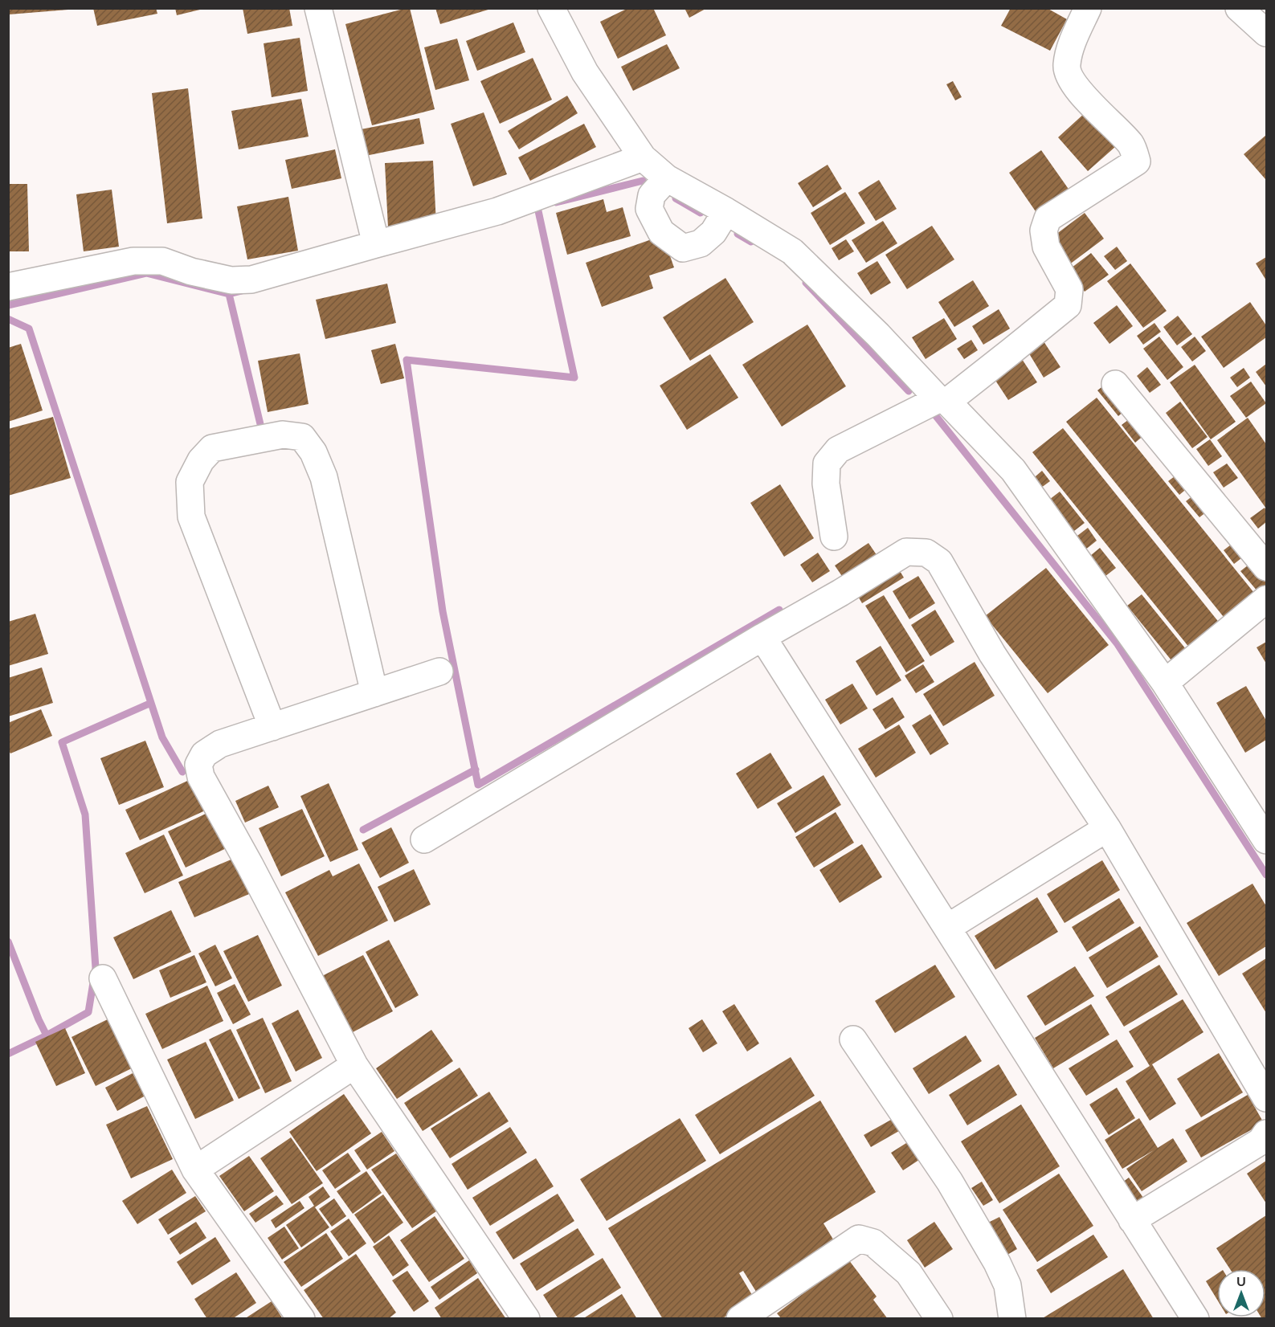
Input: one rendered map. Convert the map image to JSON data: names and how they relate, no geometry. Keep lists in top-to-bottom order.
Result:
{
  "north": "top"
}
